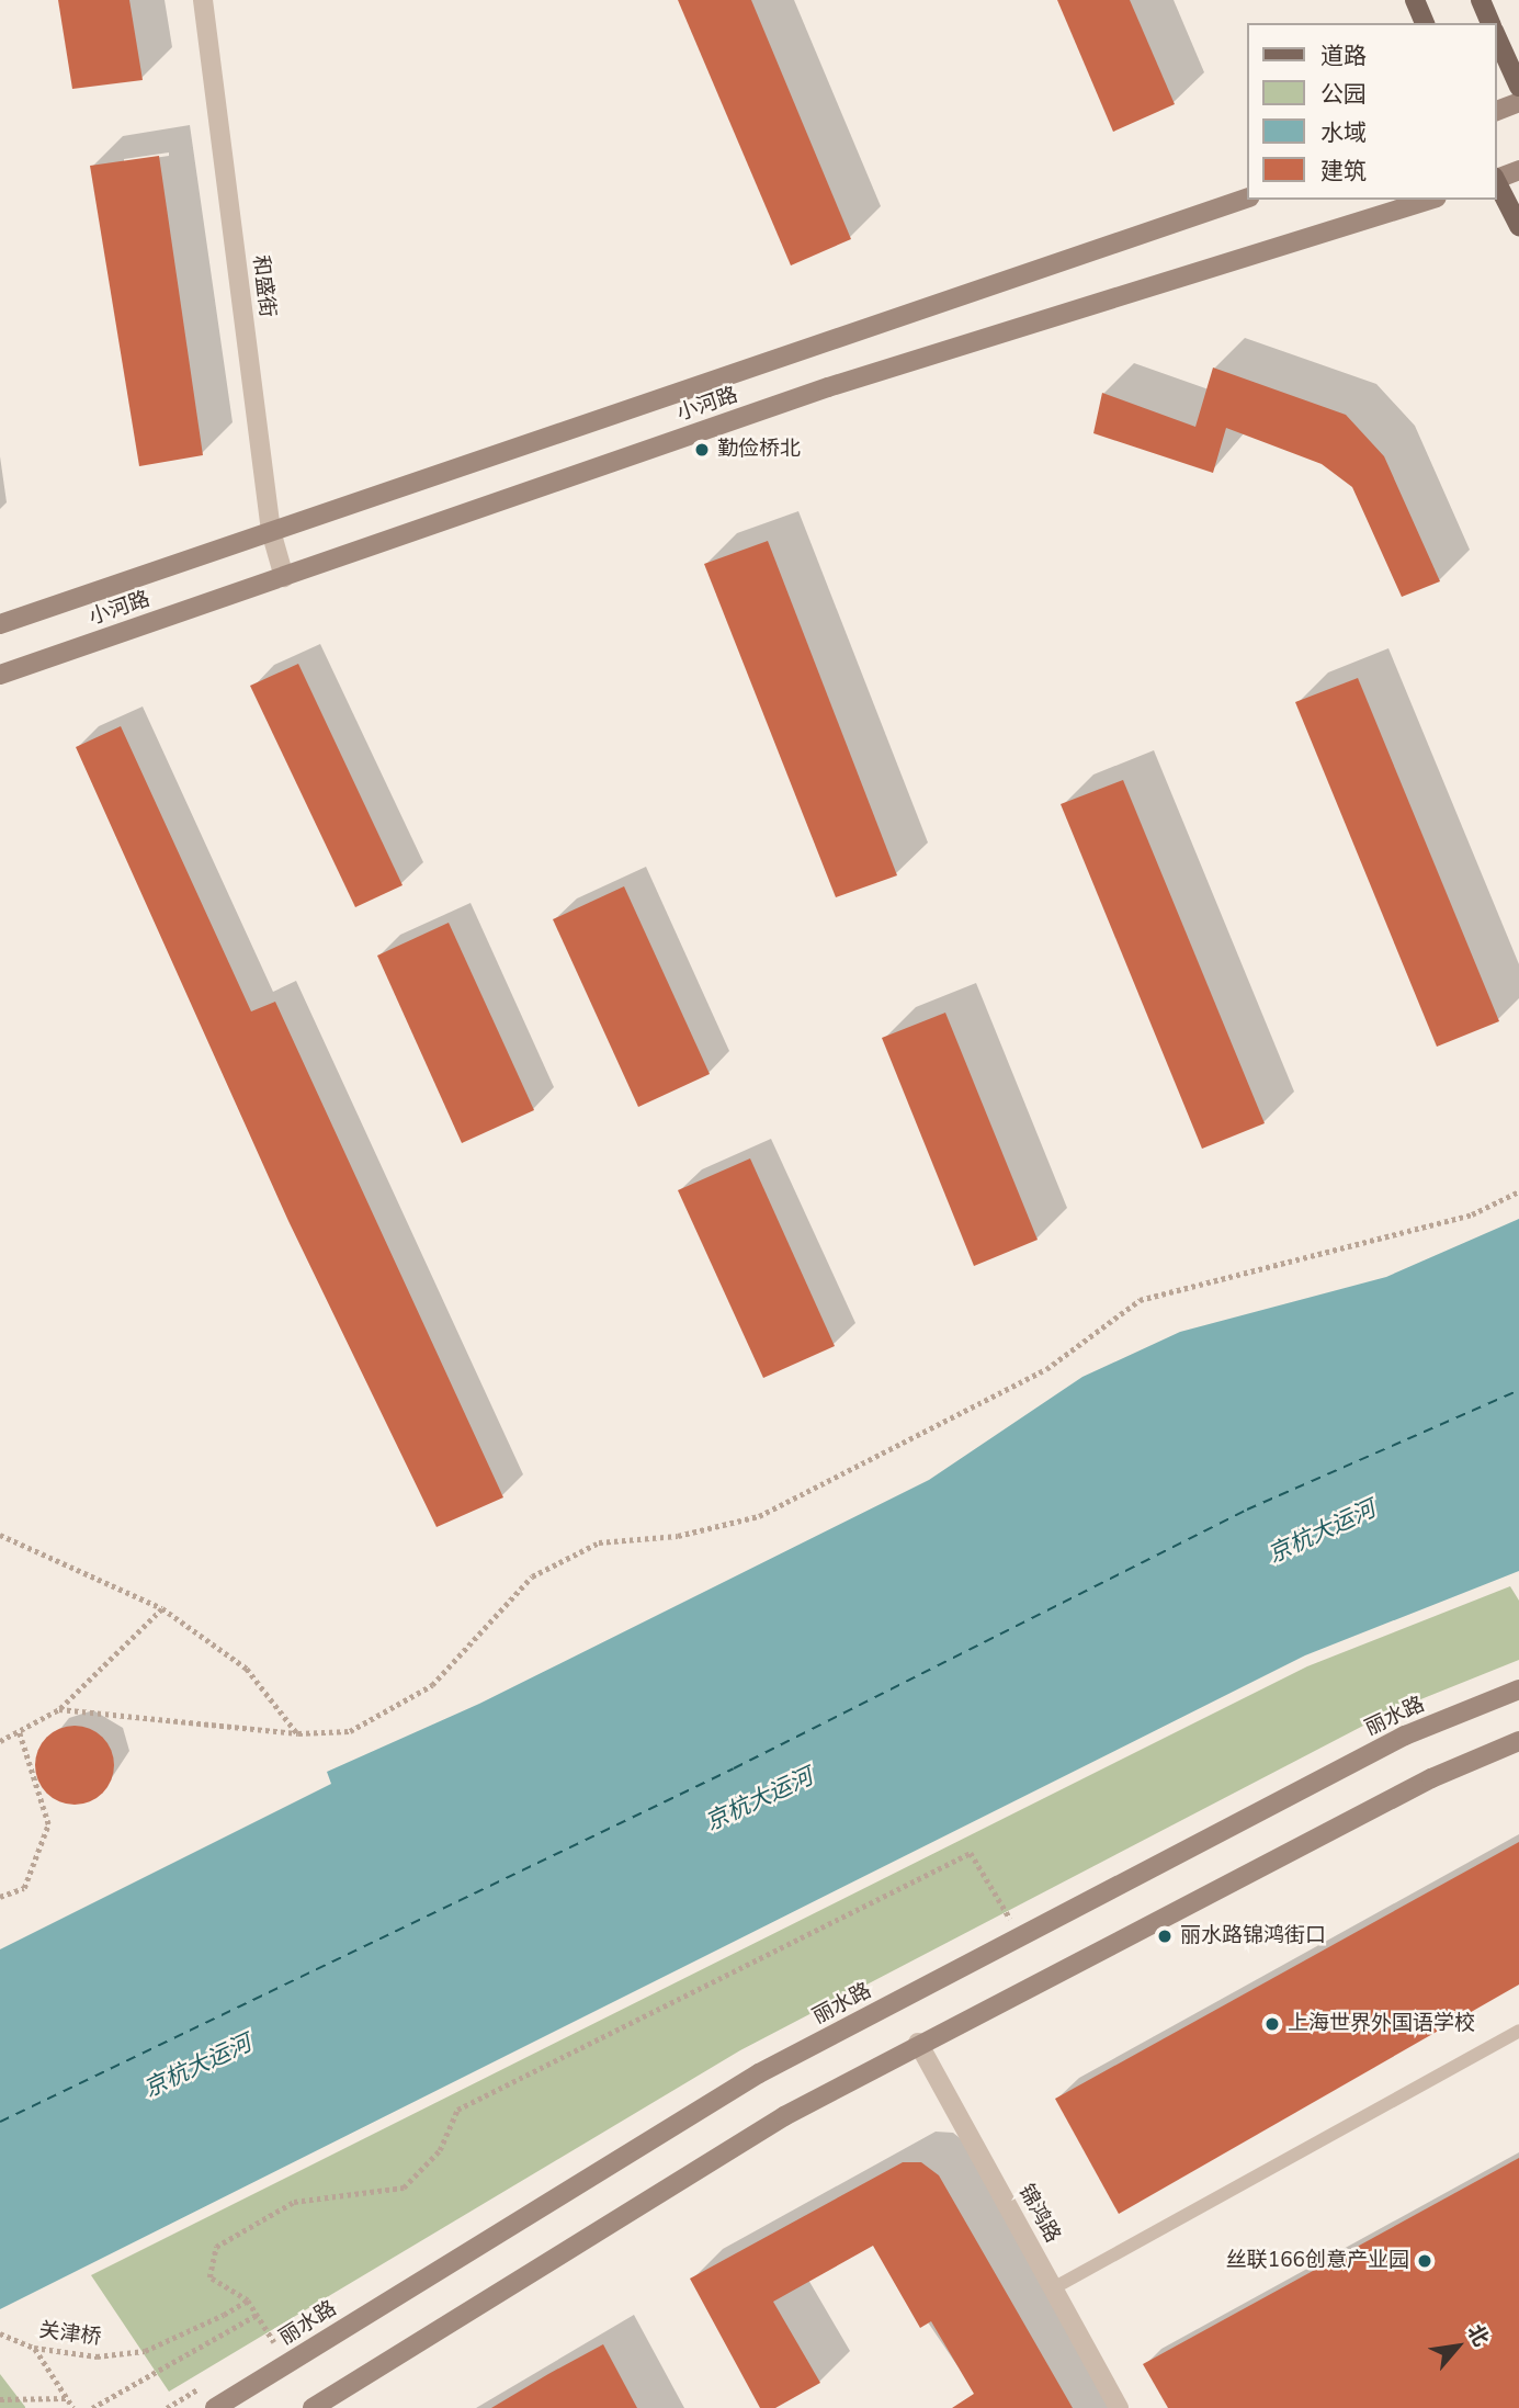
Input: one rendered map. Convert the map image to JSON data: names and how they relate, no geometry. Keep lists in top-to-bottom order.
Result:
{
  "streets": {
    "main road": ["小河路", "丽水路"],
    "street": ["和盛街", "锦鸿路"],
    "path": ["关津桥"]
  },
  "crossings": [
    ["和盛街", "小河路"]
  ],
  "water": ["京杭大运河"],
  "places": [
    "勤俭桥北",
    "丽水路锦鸿街口",
    "上海世界外国语学校",
    "丝联166创意产业园"
  ],
  "legend": [
    "道路",
    "公园",
    "水域",
    "建筑"
  ],
  "north": "top right"
}
